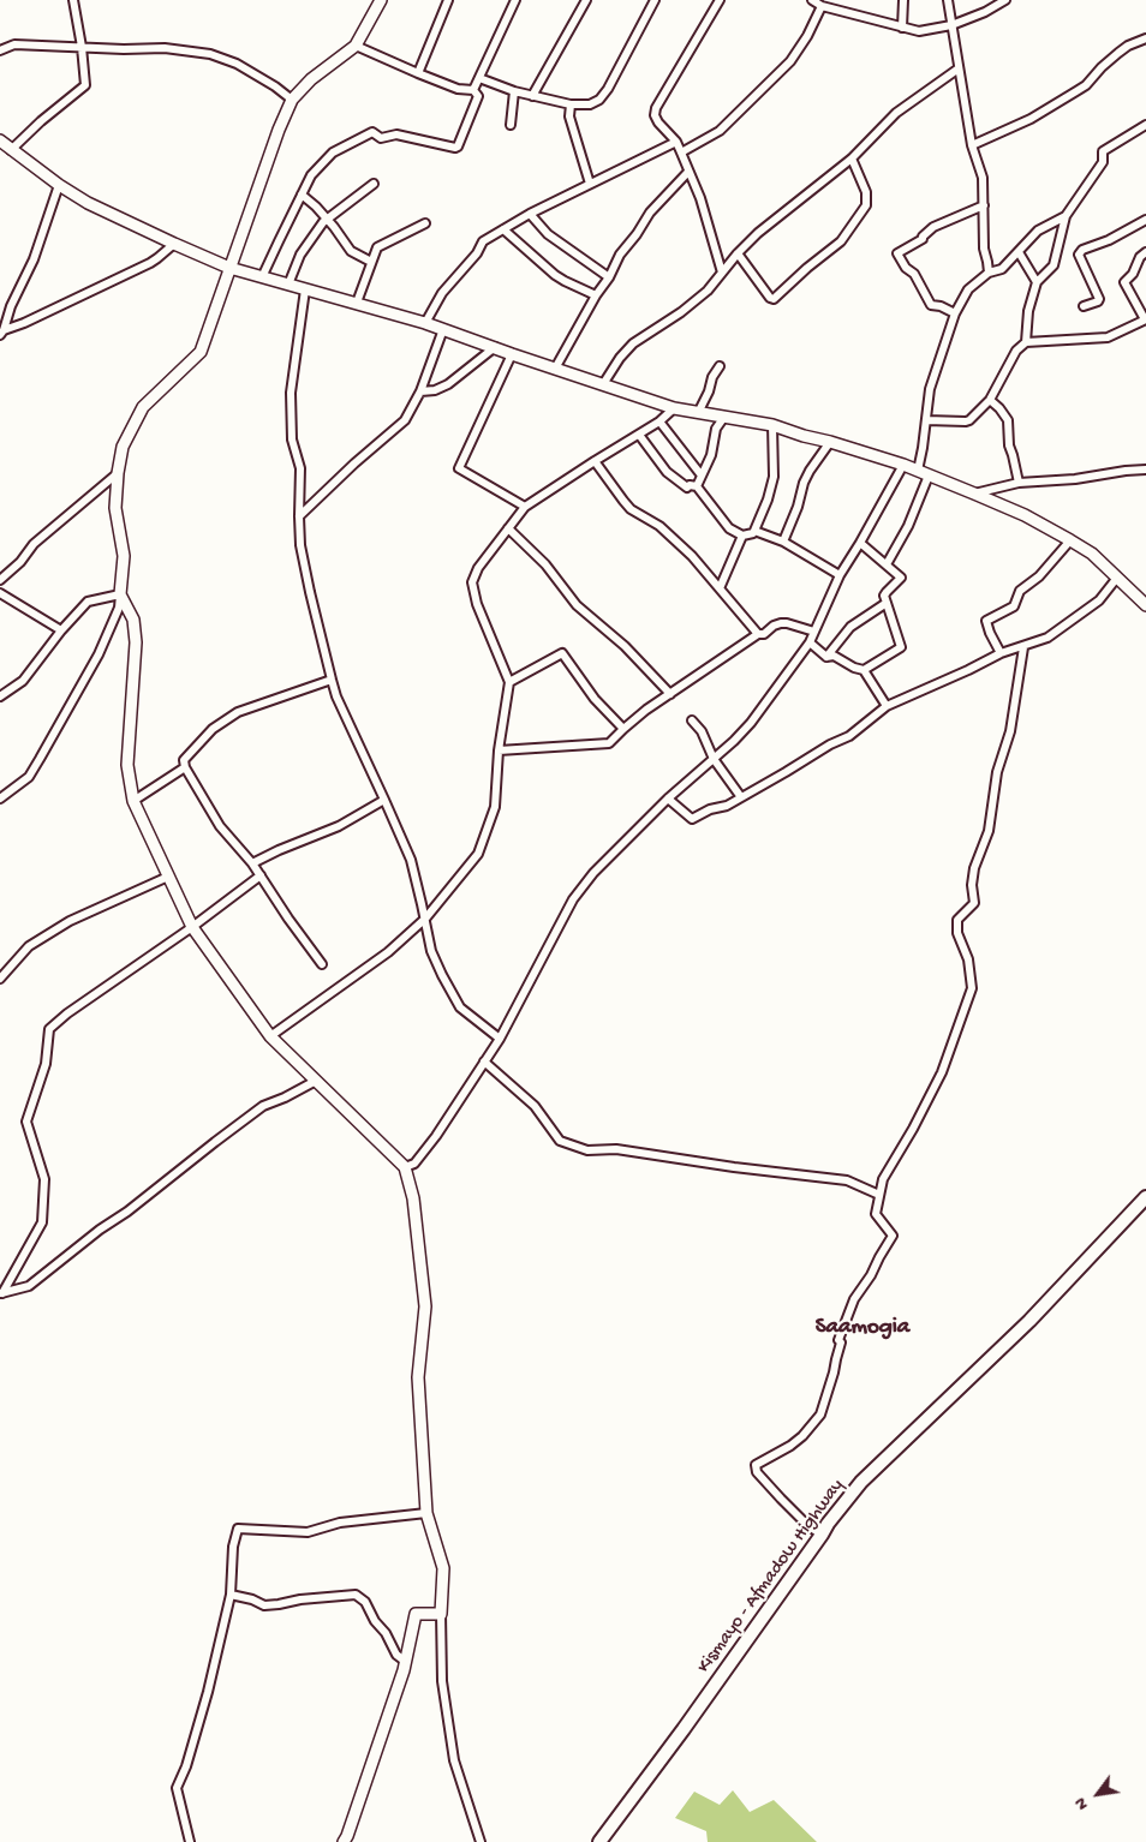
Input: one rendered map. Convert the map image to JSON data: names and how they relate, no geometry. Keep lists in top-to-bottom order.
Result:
{
  "streets": {
    "main road": ["Kismayo - Afmadow Highway"]
  },
  "districts": ["Saamogia"],
  "north": "bottom left"
}
